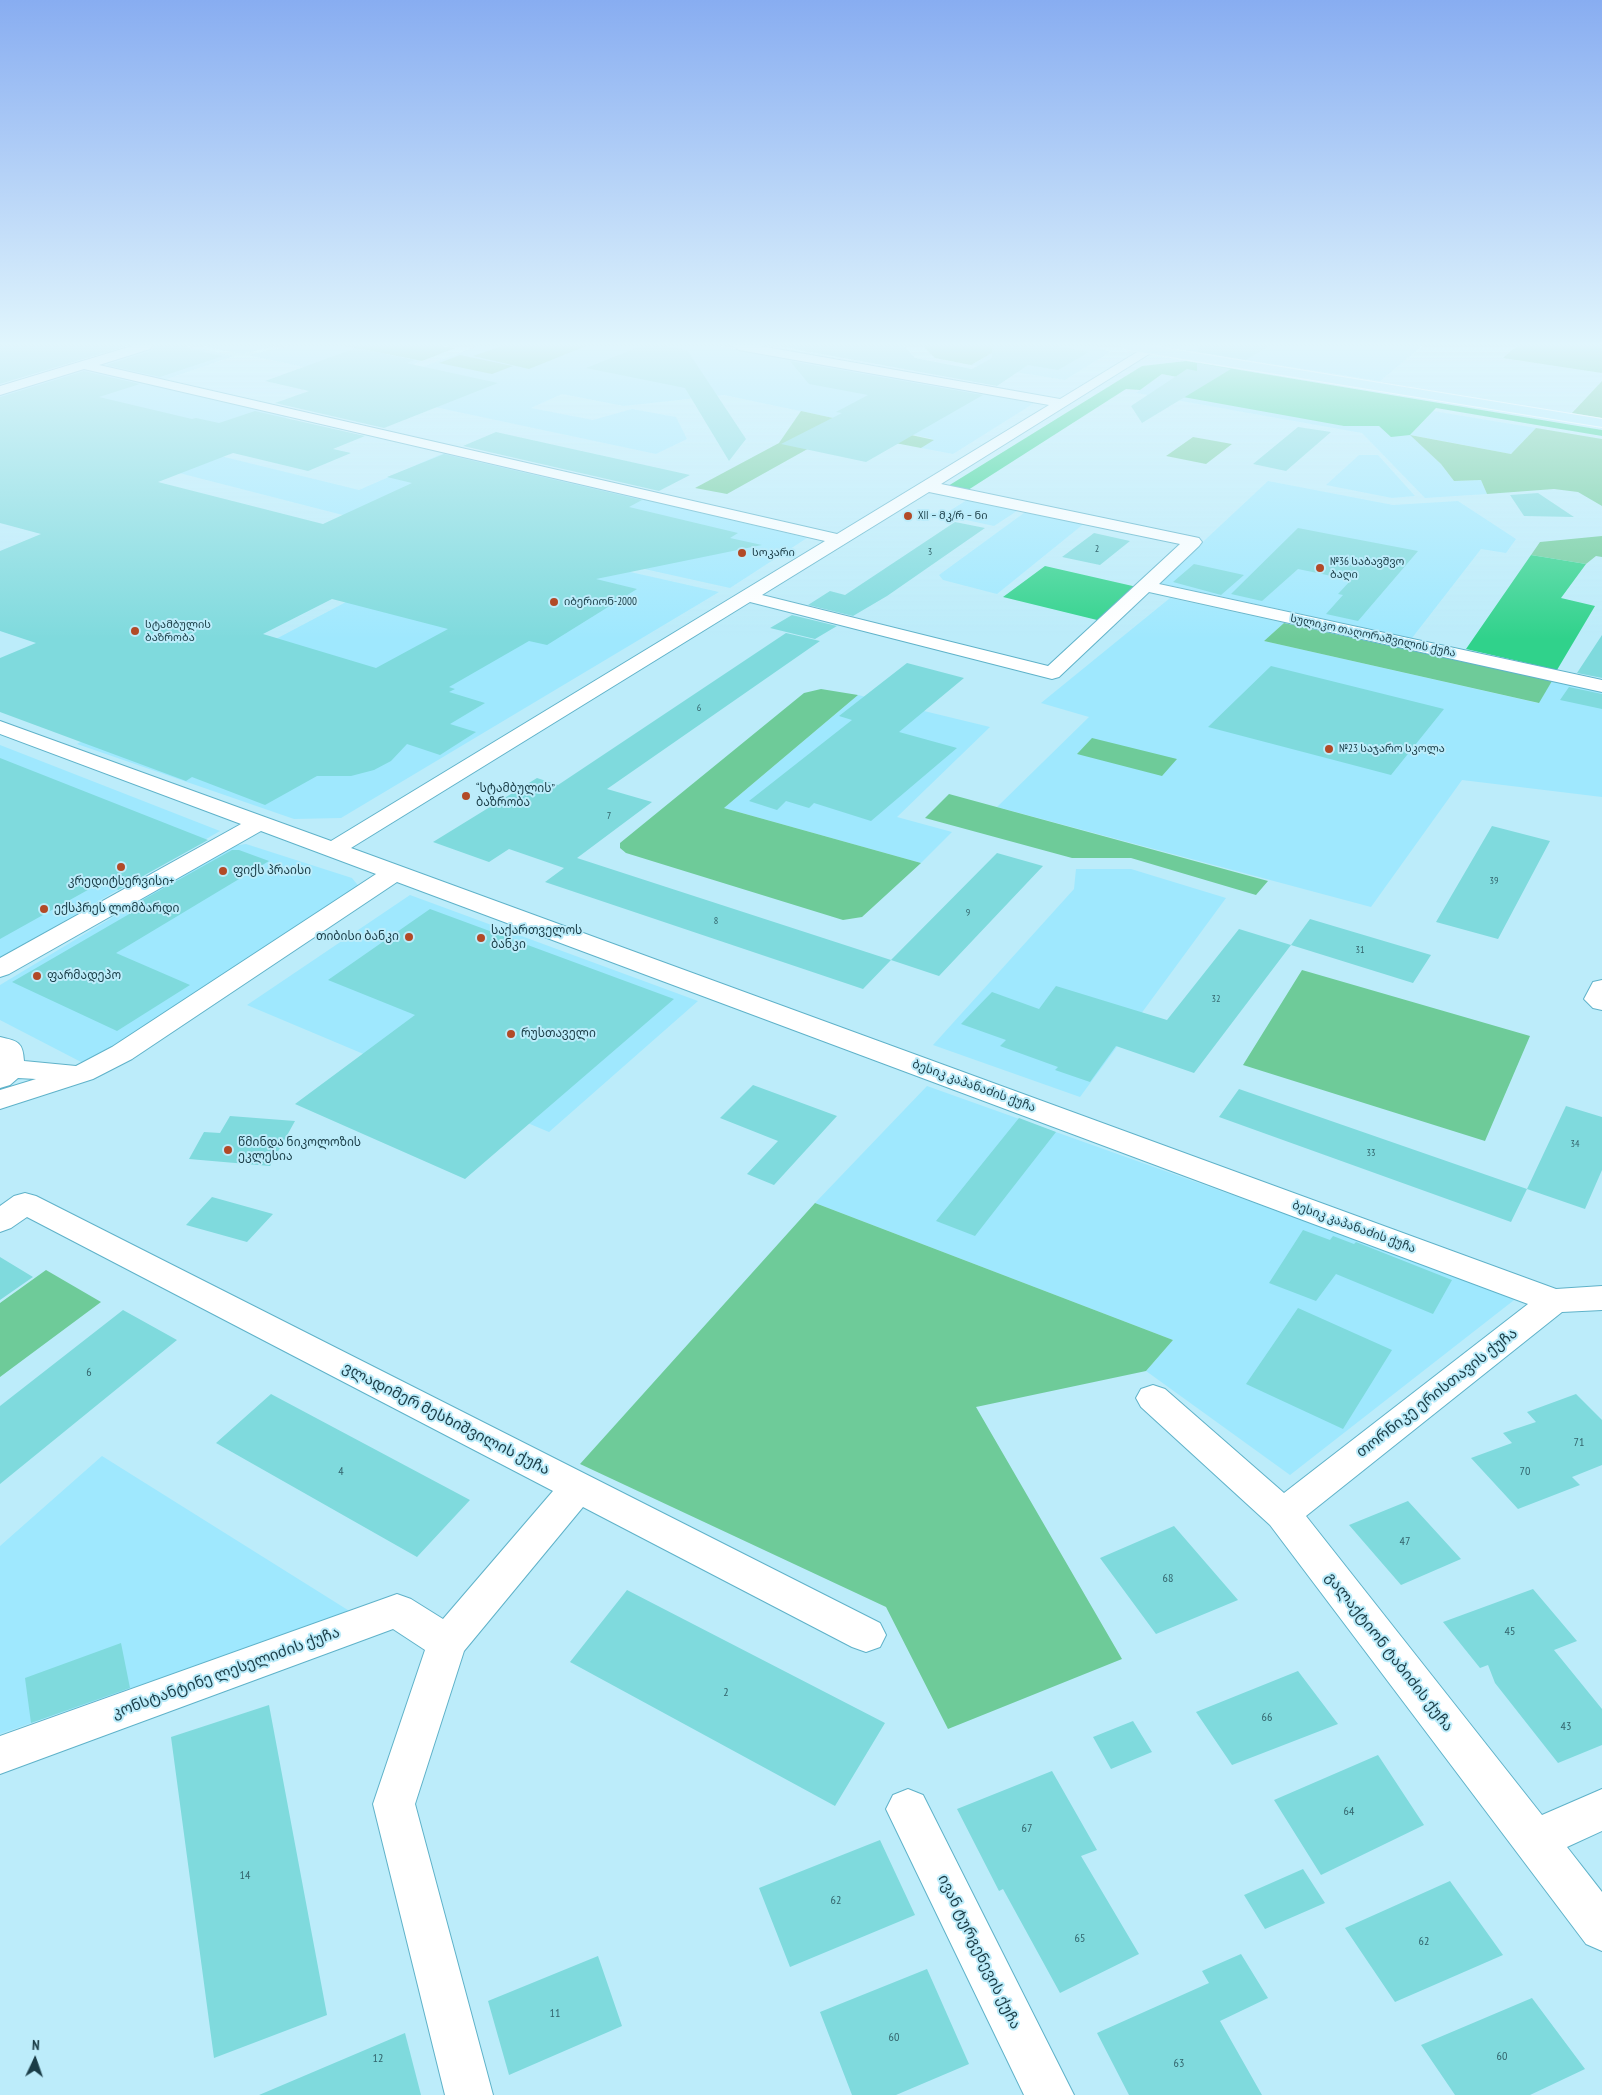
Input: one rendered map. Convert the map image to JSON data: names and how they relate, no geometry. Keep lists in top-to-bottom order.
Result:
{
  "streets": {
    "street": [
      "სულიკო თაღორაშვილის ქუჩა",
      "ბესიკ კაპანაძის ქუჩა",
      "თორნიკე ერისთავის ქუჩა",
      "ვლადიმერ მესხიშვილის ქუჩა",
      "გალაქტიონ ტაბიძის ქუჩა",
      "კონსტანტინე ლესელიძის ქუჩა",
      "ივან ტურგენევის ქუჩა"
    ]
  },
  "crossings": [
    ["ბესიკ კაპანაძის ქუჩა", "თორნიკე ერისთავის ქუჩა"],
    ["თორნიკე ერისთავის ქუჩა", "გალაქტიონ ტაბიძის ქუჩა"]
  ],
  "places": [
    "XII – მკ/რ – ნი",
    "სოკარი",
    "№36 საბავშვო ბაღი",
    "იბერიონ-2000",
    "სტამბულის ბაზრობა",
    "№23 საჯარო სკოლა",
    "“სტამბულის” ბაზრობა",
    "კრედიტსერვისი+",
    "ფიქს პრაისი",
    "ექსპრეს ლომბარდი",
    "თიბისი ბანკი",
    "საქართველოს ბანკი",
    "ფარმადეპო",
    "რუსთაველი",
    "წმინდა ნიკოლოზის ეკლესია"
  ],
  "house_numbers": [
    "2",
    "3",
    "6",
    "7",
    "39",
    "9",
    "8",
    "31",
    "32",
    "34",
    "33",
    "6",
    "71",
    "4",
    "70",
    "47",
    "68",
    "45",
    "2",
    "66",
    "43",
    "64",
    "67",
    "14",
    "62",
    "65",
    "62",
    "11",
    "60",
    "60",
    "12",
    "63"
  ],
  "north": "top"
}
